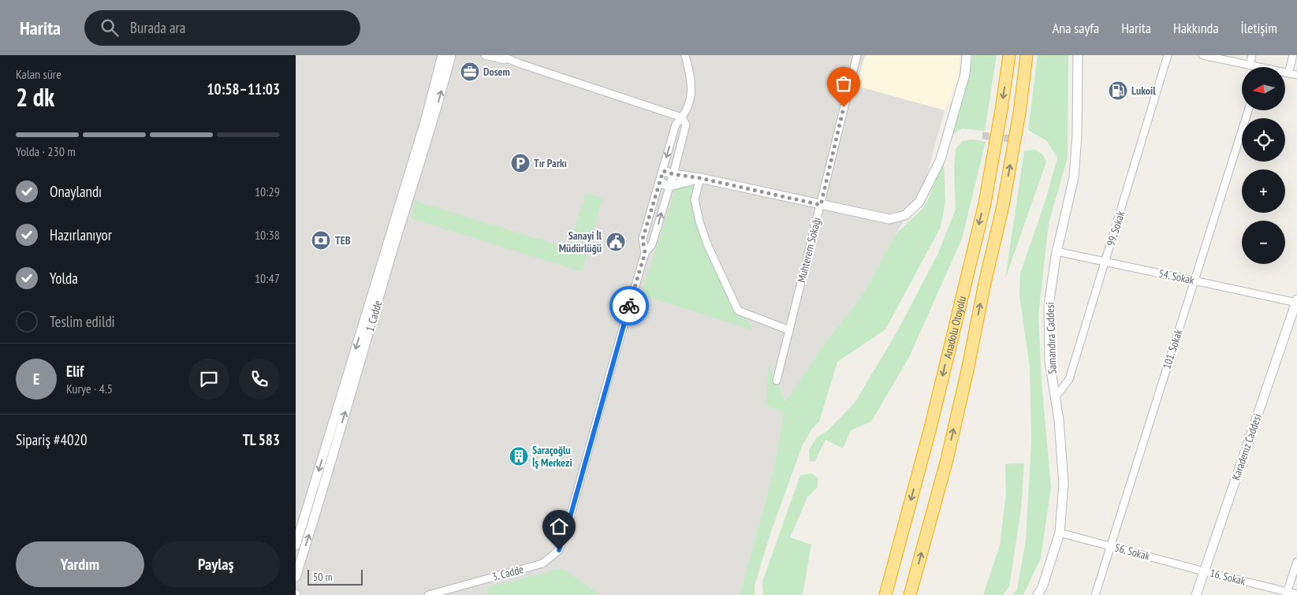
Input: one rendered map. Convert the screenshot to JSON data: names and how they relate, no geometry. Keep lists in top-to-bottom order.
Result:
{
  "streets": {
    "highway": ["Anadolu Otoyolu"],
    "street": [
      "99. Sokak",
      "Muhterem Sokağı",
      "54. Sokak",
      "1. Cadde",
      "Samandıra Caddesi",
      "101. Sokak",
      "Karadeniz Caddesi",
      "56. Sokak",
      "3. Cadde",
      "16. Sokak"
    ]
  },
  "crossings": [
    ["99. Sokak", "54. Sokak"],
    ["99. Sokak", "Samandıra Caddesi"],
    ["54. Sokak", "Samandıra Caddesi"],
    ["54. Sokak", "101. Sokak"],
    ["54. Sokak", "Karadeniz Caddesi"],
    ["Samandıra Caddesi", "56. Sokak"],
    ["101. Sokak", "56. Sokak"],
    ["Karadeniz Caddesi", "56. Sokak"],
    ["Karadeniz Caddesi", "16. Sokak"],
    ["56. Sokak", "16. Sokak"]
  ],
  "places": {
    "office": ["Dosem"],
    "fuel station": ["Lukoil"],
    "parking": ["Tır Parkı"],
    "bank": ["TEB"],
    "public building": ["Sanayi İl Müdürlüğü"],
    "building": ["Saraçoğlu İş Merkezi"]
  },
  "scale_bar": "50 m",
  "north": "left",
  "page": {
    "header": "Harita",
    "search": "Burada ara",
    "nav": [
      "Ana sayfa",
      "Harita",
      "Hakkında",
      "İletişim"
    ],
    "heading": ["2 dk", "Kalan süre", "10:58–11:03"],
    "panel": [
      "Elif",
      "Kurye · 4.5",
      "Sipariş #4020",
      "TL 583"
    ],
    "map_buttons": ["+", "−"],
    "bar": "Yolda · 230 m",
    "list": [
      ["Onaylandı", "10:29"],
      ["Hazırlanıyor", "10:38"],
      ["Yolda", "10:47"],
      "Teslim edildi"
    ],
    "round": "E",
    "buttons": ["Yardım", "Paylaş"],
    "scale": "50 m"
  }
}
